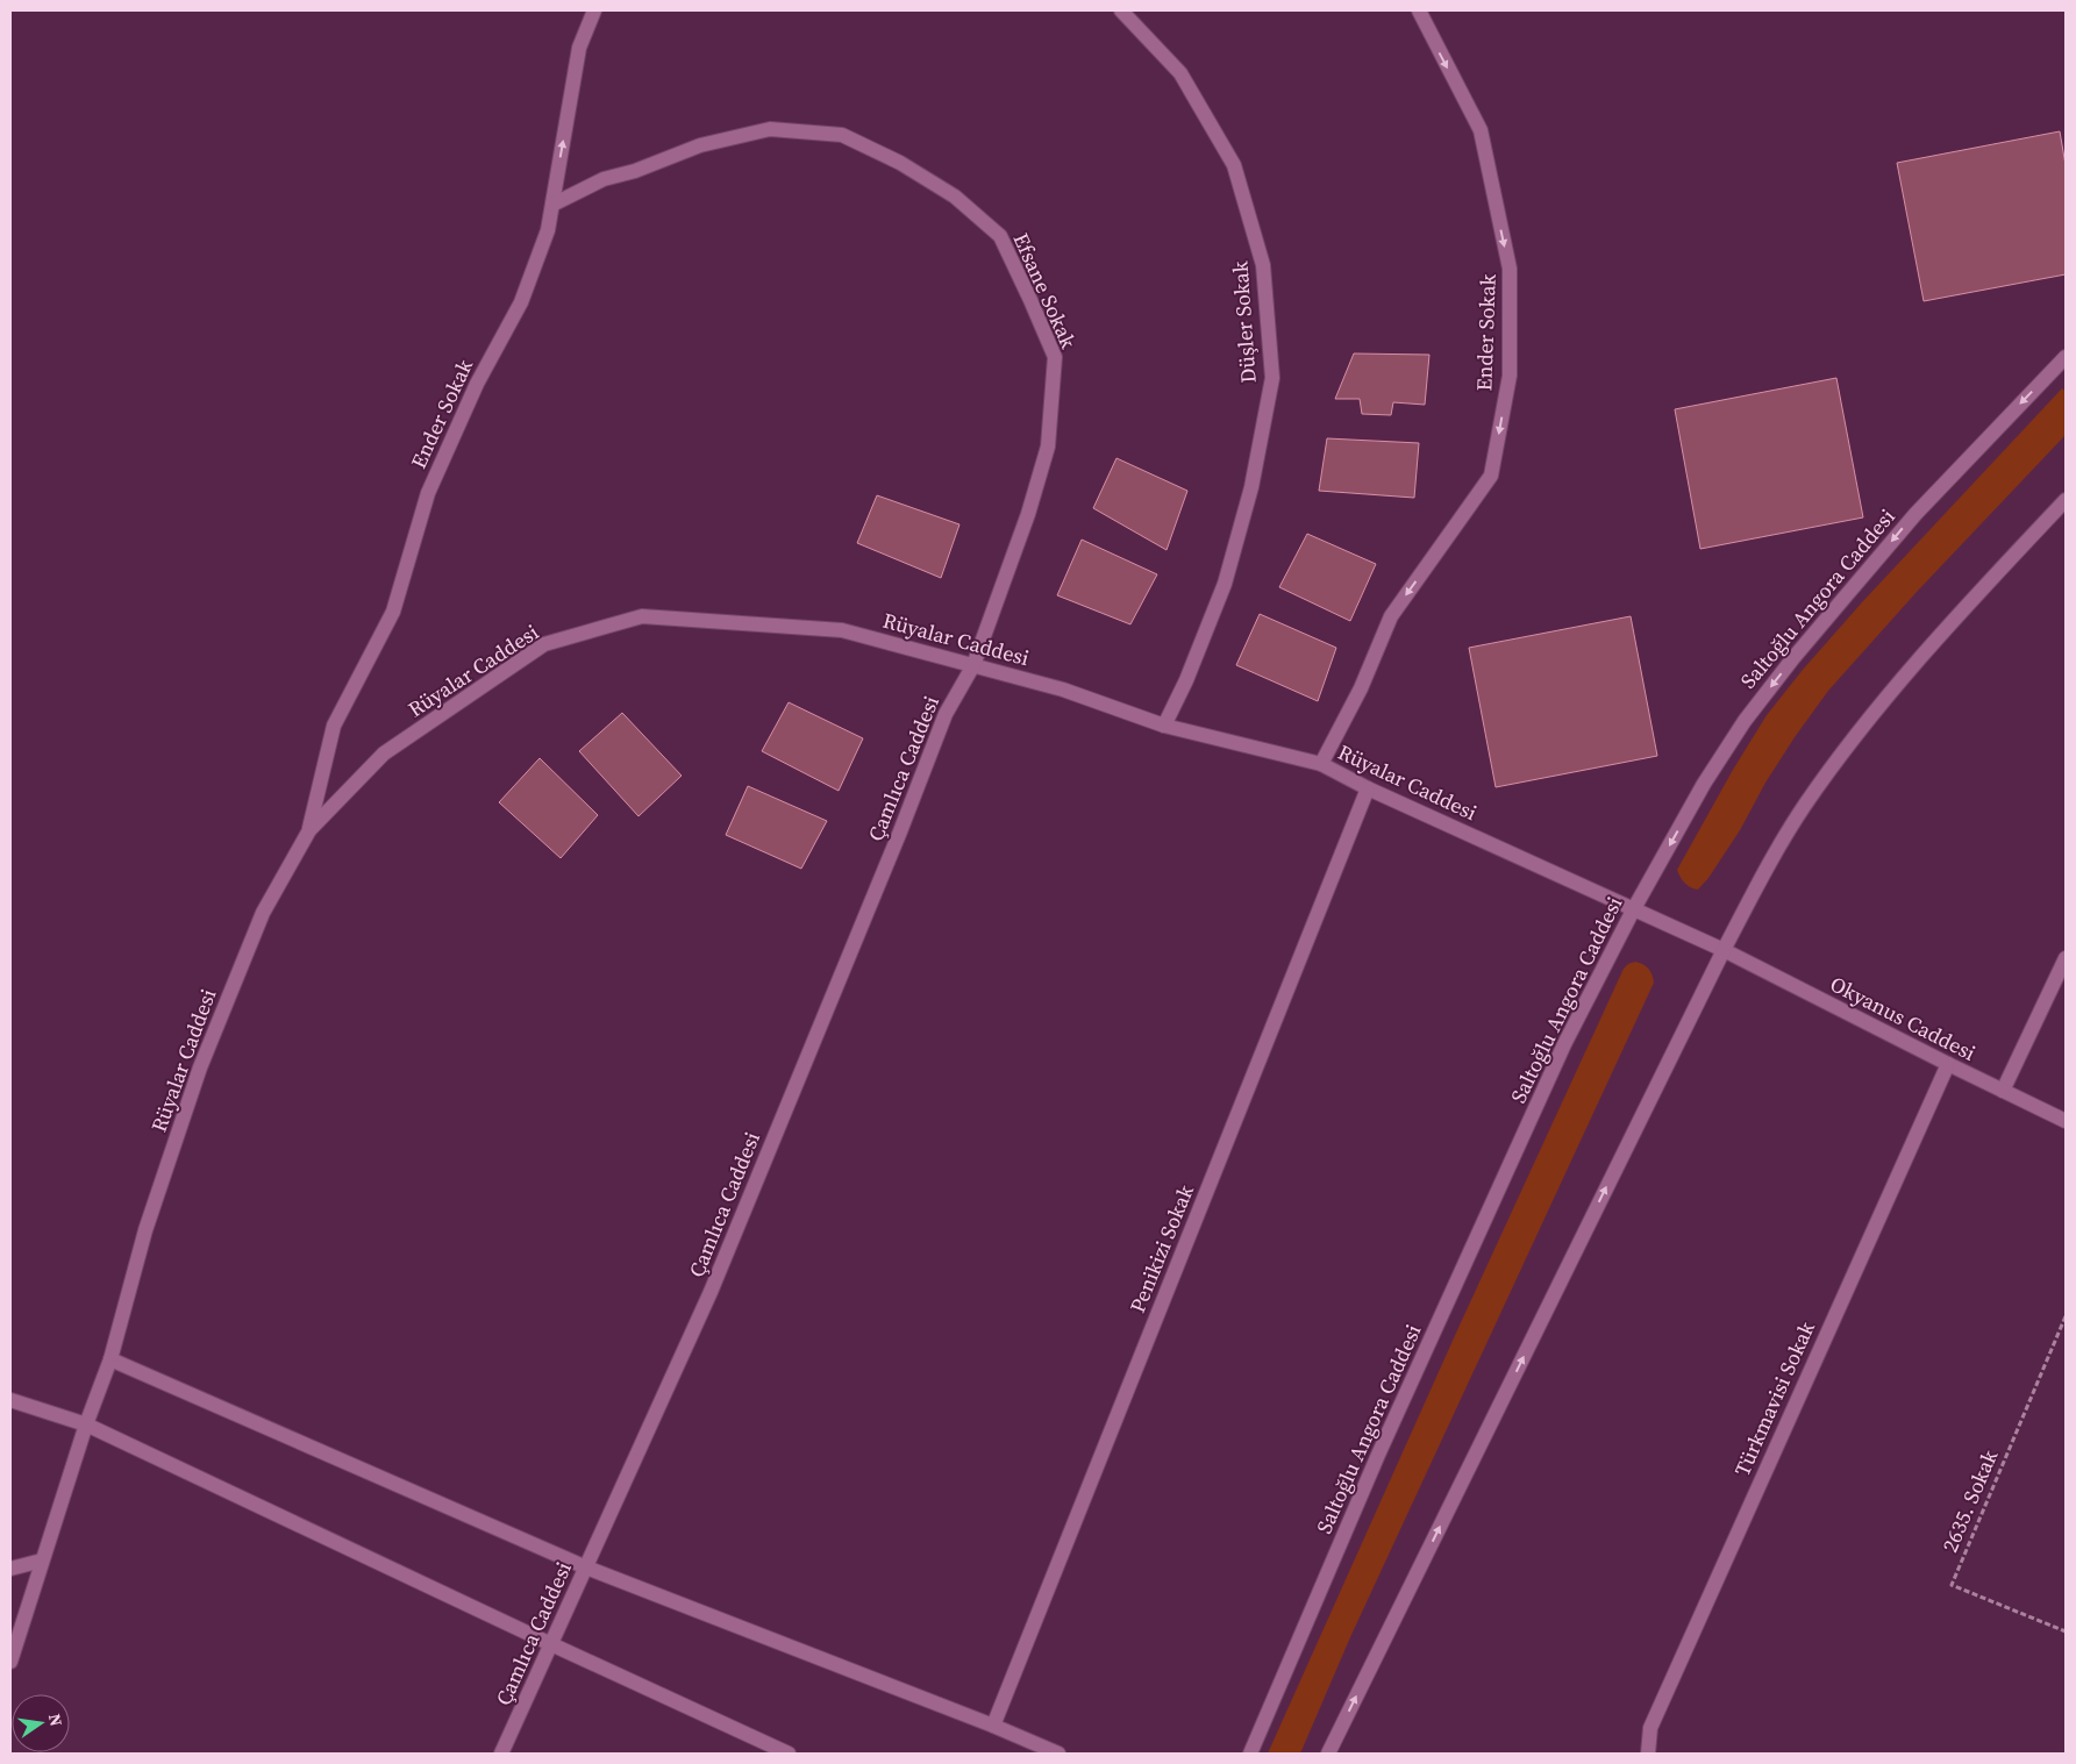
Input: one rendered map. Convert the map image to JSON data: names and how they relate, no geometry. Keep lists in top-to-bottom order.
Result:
{
  "streets": {
    "street": [
      "Efsane Sokak",
      "Düşler Sokak",
      "Ender Sokak",
      "Saltoğlu Angora Caddesi",
      "Rüyalar Caddesi",
      "Çamlıca Caddesi",
      "Okyanus Caddesi",
      "Penikizi Sokak",
      "Türkmavisi Sokak"
    ],
    "path": ["2635. Sokak"]
  },
  "crossings": [
    ["Efsane Sokak", "Ender Sokak"],
    ["Efsane Sokak", "Rüyalar Caddesi"],
    ["Efsane Sokak", "Çamlıca Caddesi"],
    ["Düşler Sokak", "Rüyalar Caddesi"],
    ["Ender Sokak", "Rüyalar Caddesi"],
    ["Saltoğlu Angora Caddesi", "Rüyalar Caddesi"],
    ["Rüyalar Caddesi", "Çamlıca Caddesi"],
    ["Rüyalar Caddesi", "Okyanus Caddesi"],
    ["Rüyalar Caddesi", "Penikizi Sokak"],
    ["Okyanus Caddesi", "Türkmavisi Sokak"]
  ],
  "north": "right"
}
